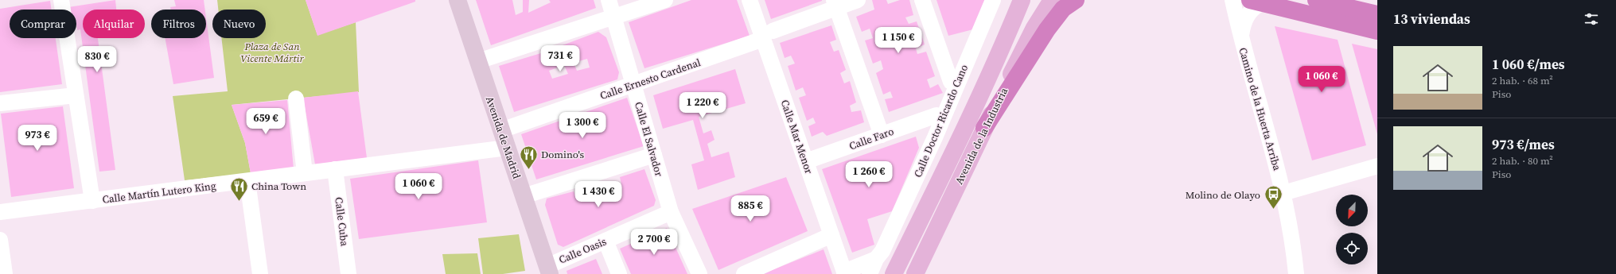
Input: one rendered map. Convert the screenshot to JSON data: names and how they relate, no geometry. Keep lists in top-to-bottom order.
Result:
{
  "streets": {
    "main road": ["Avenida de la Industria", "Avenida de Madrid"],
    "street": [
      "Calle Ernesto Cardenal",
      "Camino de la Huerta Arriba",
      "Calle Doctor Ricardo Cano",
      "Calle Mar Menor",
      "Calle Faro",
      "Calle El Salvador",
      "Calle Martín Lutero King",
      "Calle Cuba",
      "Calle Oasis"
    ]
  },
  "crossings": [
    ["Calle Ernesto Cardenal", "Calle Mar Menor"],
    ["Calle Ernesto Cardenal", "Avenida de Madrid"],
    ["Calle Ernesto Cardenal", "Calle El Salvador"],
    ["Calle Mar Menor", "Calle Faro"],
    ["Avenida de Madrid", "Calle Martín Lutero King"],
    ["Avenida de Madrid", "Calle Oasis"],
    ["Calle El Salvador", "Calle Oasis"],
    ["Calle Martín Lutero King", "Calle Cuba"]
  ],
  "parks": ["Plaza de San Vicente Mártir"],
  "places": {
    "restaurant": ["Domino's", "China Town"],
    "bus stop": ["Molino de Olayo"]
  },
  "north": "bottom left",
  "page": {
    "heading": "13 viviendas",
    "chip": [
      "Comprar",
      "Alquilar",
      "Filtros",
      "Nuevo"
    ],
    "price": [
      "1 150 €",
      "731 €",
      "830 €",
      "1 060 €",
      "1 220 €",
      "659 €",
      "1 300 €",
      "973 €",
      "1 260 €",
      "1 060 €",
      "1 430 €",
      "885 €",
      "2 700 €"
    ],
    "list": [
      {
        "name": "1 060 €/mes",
        "note": "2 hab. · 68 m² · Piso"
      },
      {
        "name": "973 €/mes",
        "note": "2 hab. · 80 m² · Piso"
      }
    ]
  }
}
